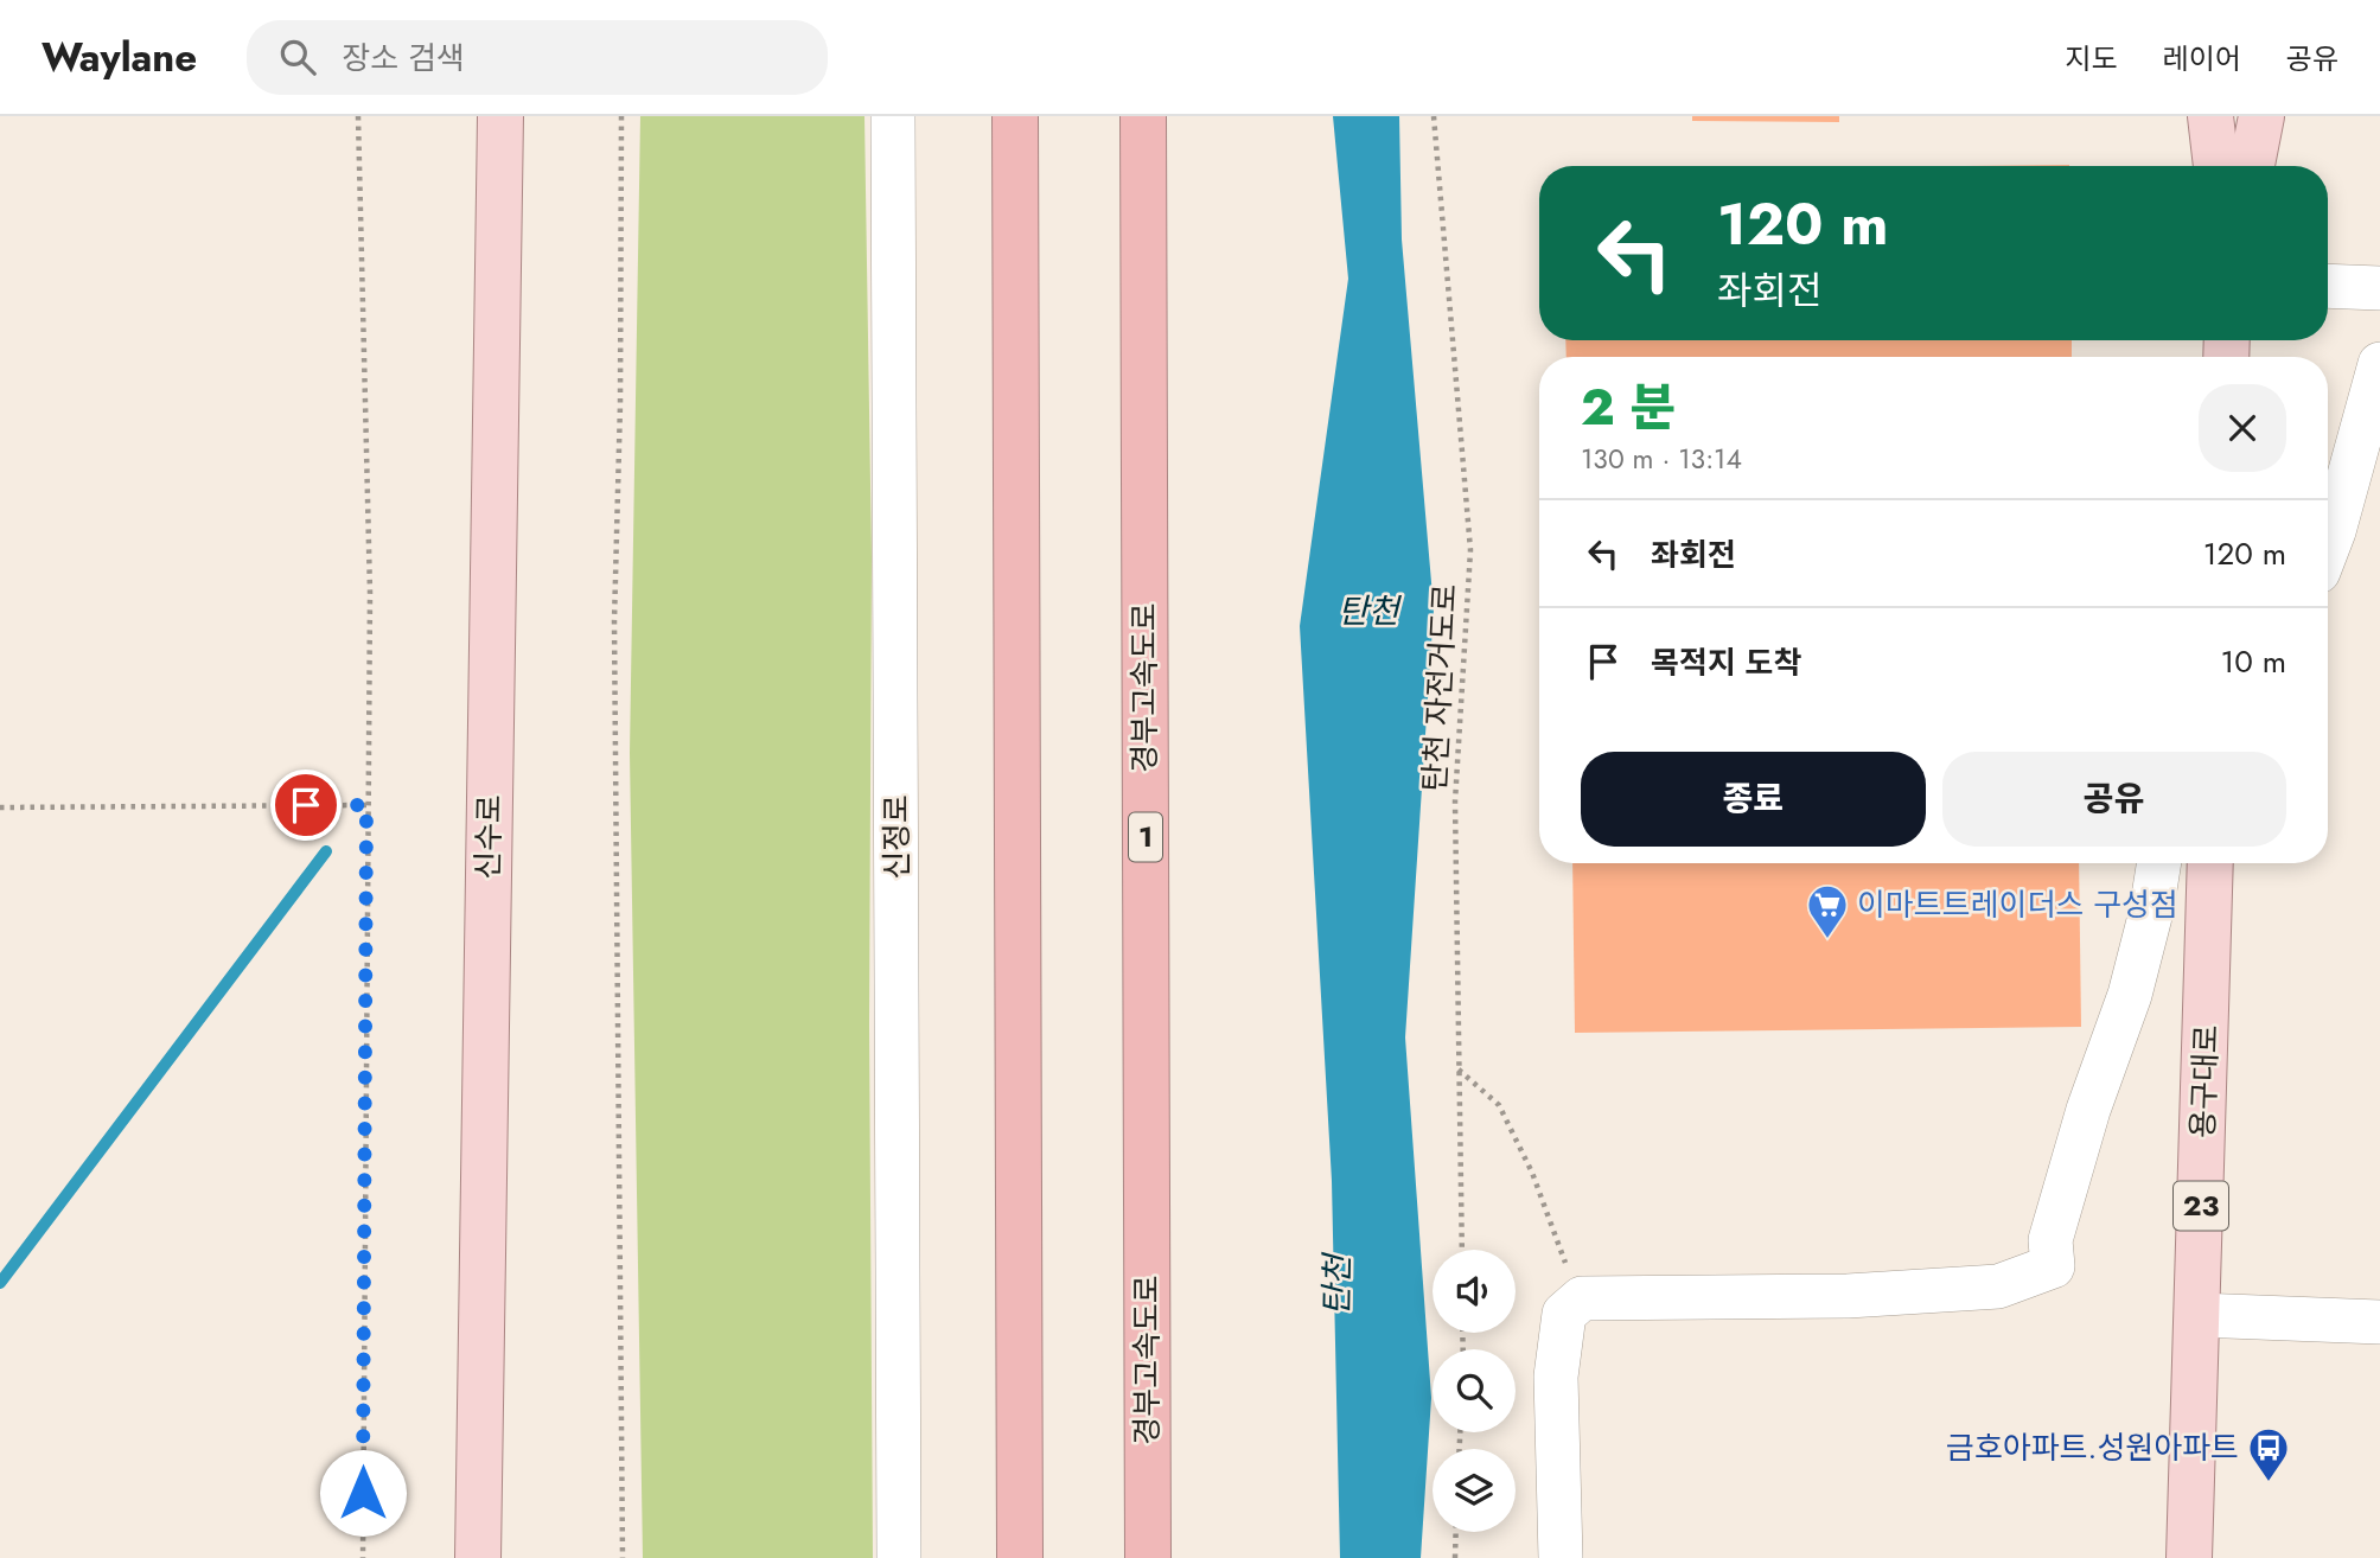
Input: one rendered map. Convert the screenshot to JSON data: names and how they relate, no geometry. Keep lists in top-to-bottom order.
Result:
{
  "streets": {
    "highway": ["경부고속도로", "1"],
    "main road": ["신수로", "용구대로", "23"],
    "street": ["신정로"],
    "path": ["탄천 자전거도로"]
  },
  "water": ["탄천"],
  "places": {
    "supermarket": ["이마트트레이더스 구성점"],
    "bus stop": ["금호아파트.성원아파트"]
  },
  "page": {
    "header": "Waylane",
    "search": "장소 검색",
    "nav": ["지도", "레이어", "공유"],
    "turn": ["120 m", "좌회전"],
    "heading": ["2 분", "130 m · 13:14"],
    "list": [
      {
        "name": "좌회전",
        "value": "120 m"
      },
      {
        "name": "목적지 도착",
        "value": "10 m"
      }
    ],
    "buttons": ["종료", "공유"]
  }
}
